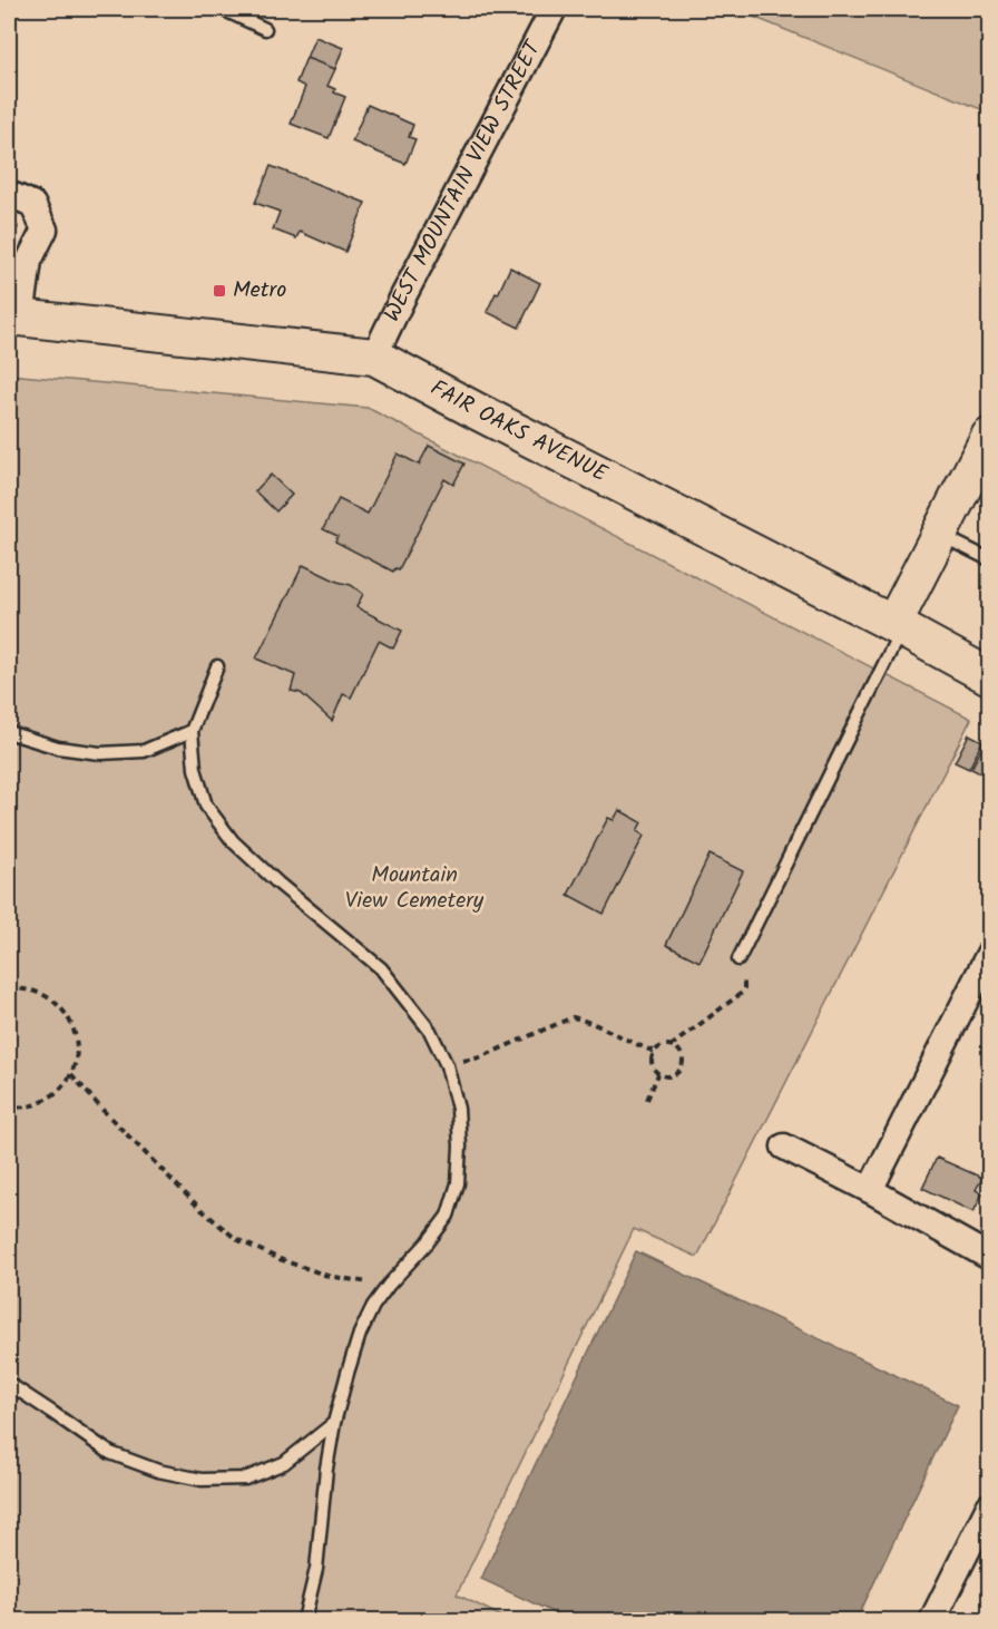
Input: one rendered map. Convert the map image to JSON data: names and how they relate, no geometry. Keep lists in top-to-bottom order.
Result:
{
  "streets": {
    "main road": ["FAIR OAKS AVENUE"],
    "street": ["WEST MOUNTAIN VIEW STREET"]
  },
  "crossings": [
    ["WEST MOUNTAIN VIEW STREET", "FAIR OAKS AVENUE"]
  ],
  "parks": ["Mountain View Cemetery"],
  "places": {
    "transit": ["Metro"]
  }
}
